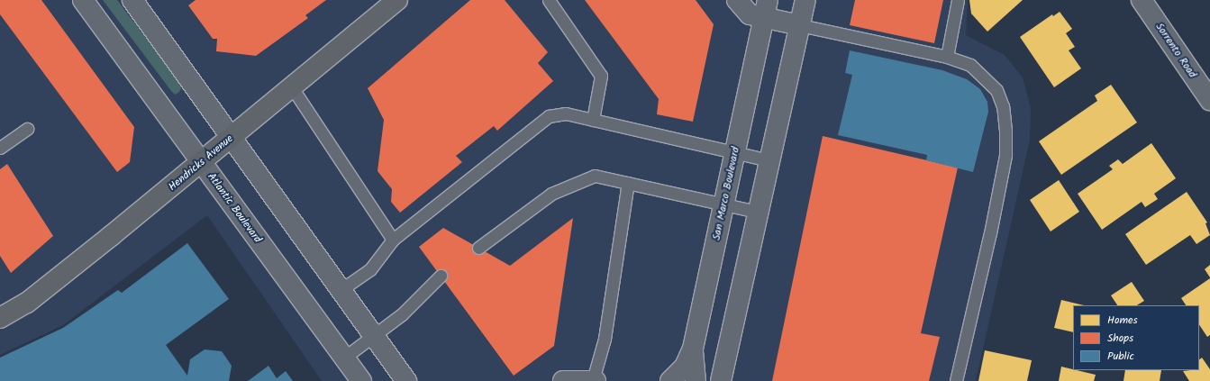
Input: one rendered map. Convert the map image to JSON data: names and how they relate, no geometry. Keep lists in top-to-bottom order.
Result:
{
  "streets": {
    "main road": [
      "Sorrento Road",
      "Hendricks Avenue",
      "San Marco Boulevard",
      "Atlantic Boulevard"
    ]
  },
  "crossings": [
    ["Hendricks Avenue", "Atlantic Boulevard"]
  ],
  "legend": ["Homes", "Shops", "Public"]
}
